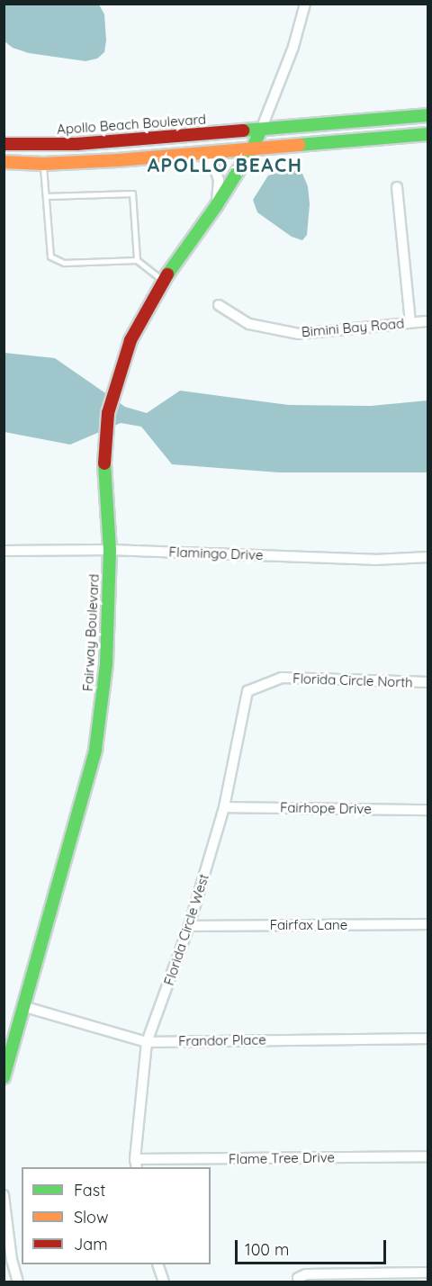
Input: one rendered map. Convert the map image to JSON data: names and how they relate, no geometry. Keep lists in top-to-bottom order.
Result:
{
  "streets": {
    "street": [
      "Apollo Beach Boulevard",
      "Bimini Bay Road",
      "Flamingo Drive",
      "Fairway Boulevard",
      "Florida Circle North",
      "Fairhope Drive",
      "Fairfax Lane",
      "Florida Circle West",
      "Frandor Place",
      "Flame Tree Drive"
    ]
  },
  "crossings": [
    ["Flamingo Drive", "Fairway Boulevard"],
    ["Fairway Boulevard", "Frandor Place"],
    ["Florida Circle North", "Florida Circle West"],
    ["Fairhope Drive", "Florida Circle West"],
    ["Fairfax Lane", "Florida Circle West"],
    ["Florida Circle West", "Frandor Place"],
    ["Florida Circle West", "Flame Tree Drive"]
  ],
  "districts": ["APOLLO BEACH"],
  "legend": ["Fast", "Slow", "Jam"],
  "scale_bar": "100 m"
}
